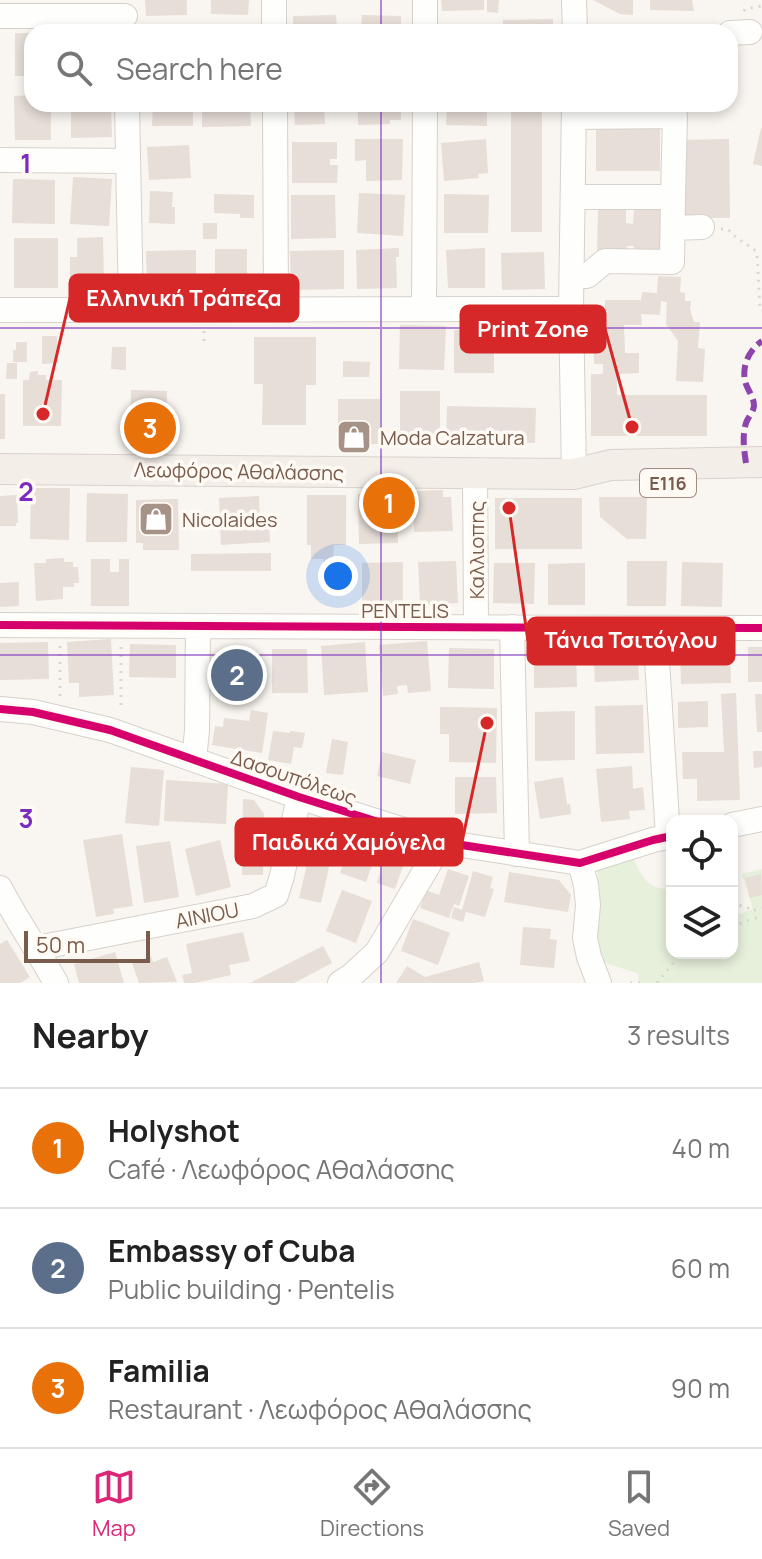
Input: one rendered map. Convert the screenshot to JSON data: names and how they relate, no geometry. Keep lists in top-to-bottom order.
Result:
{
  "streets": {
    "main road": ["Λεωφόρος Αθαλάσσης", "E116"],
    "street": [
      "Καλλιοπης",
      "PENTELIS",
      "Δασουπόλεως",
      "AINIOU"
    ]
  },
  "crossings": [
    ["Λεωφόρος Αθαλάσσης", "Καλλιοπης"],
    ["Καλλιοπης", "PENTELIS"],
    ["Δασουπόλεως", "AINIOU"]
  ],
  "places": {
    "other": [
      "Ελληνική Τράπεζα",
      "Print Zone",
      "Τάνια Τσιτόγλου",
      "Παιδικά Χαμόγελα"
    ],
    "shop": ["Moda Calzatura", "Nicolaides"]
  },
  "scale_bar": "50 m",
  "page": {
    "search": "Search here",
    "pins": ["3", "1", "2"],
    "scale": "50 m",
    "heading": ["Nearby", "3 results"],
    "list": [
      {
        "mark": "1",
        "name": "Holyshot",
        "note": "Café · Λεωφόρος Αθαλάσσης",
        "value": "40 m"
      },
      {
        "mark": "2",
        "name": "Embassy of Cuba",
        "note": "Public building · Pentelis",
        "value": "60 m"
      },
      {
        "mark": "3",
        "name": "Familia",
        "note": "Restaurant · Λεωφόρος Αθαλάσσης",
        "value": "90 m"
      }
    ],
    "nav": ["Map", "Directions", "Saved"]
  },
  "grid": {
    "rows": ["1", "2", "3"]
  }
}
